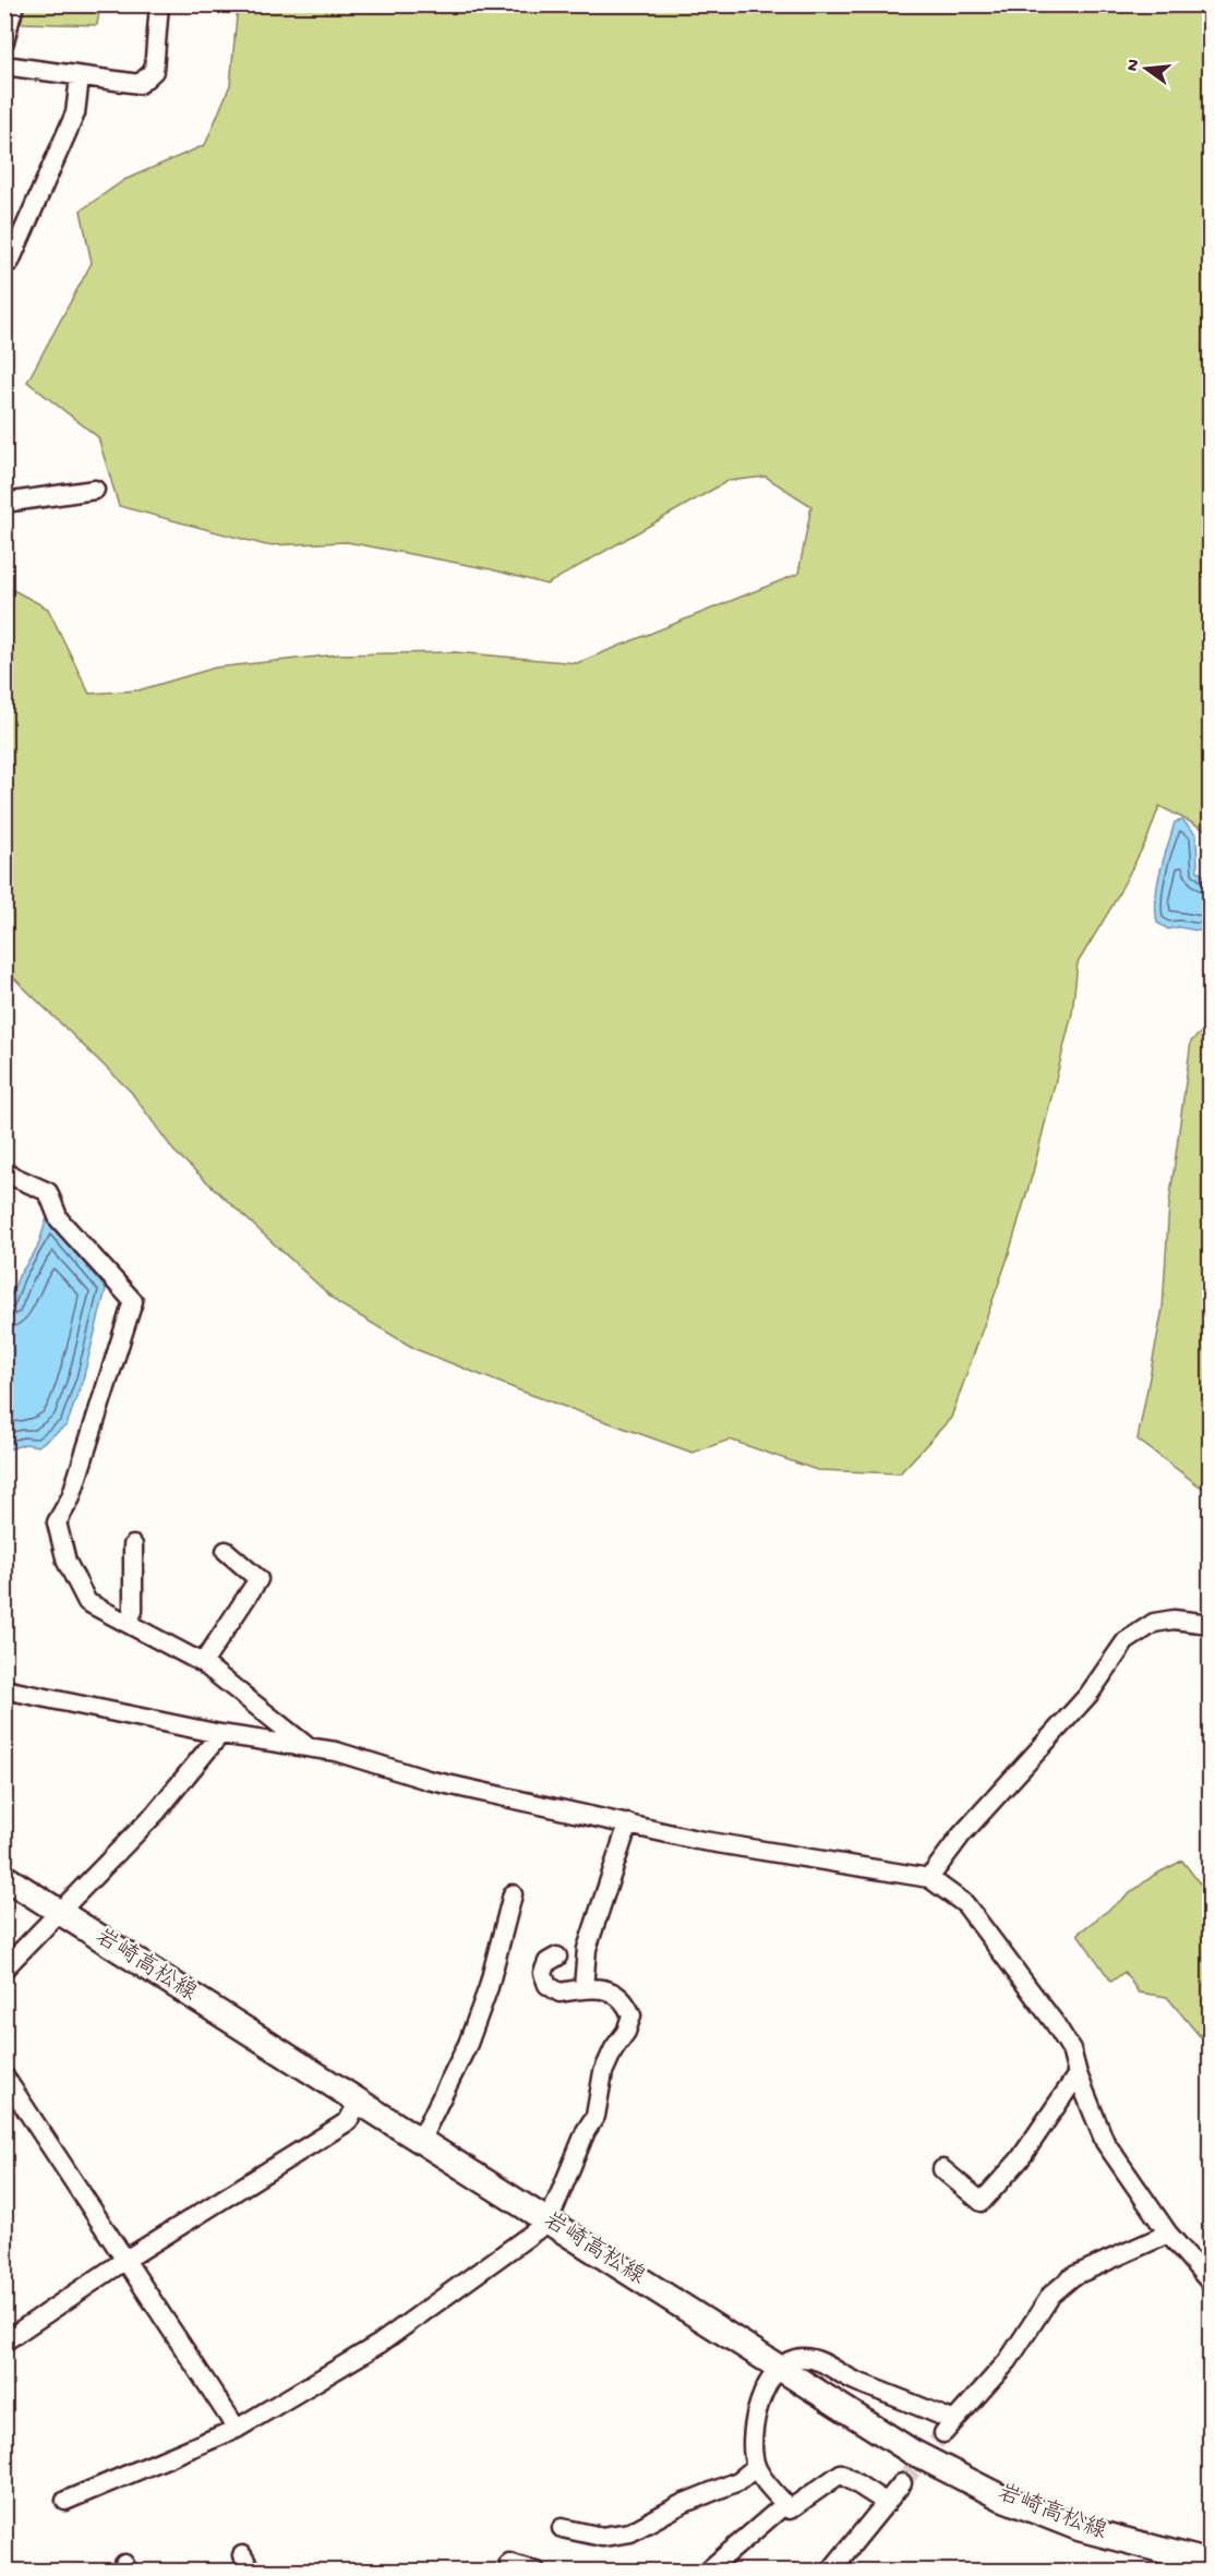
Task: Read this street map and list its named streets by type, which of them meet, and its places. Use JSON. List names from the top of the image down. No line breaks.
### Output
{"streets":{"main road":["岩崎高松線"]},"north":"left"}
